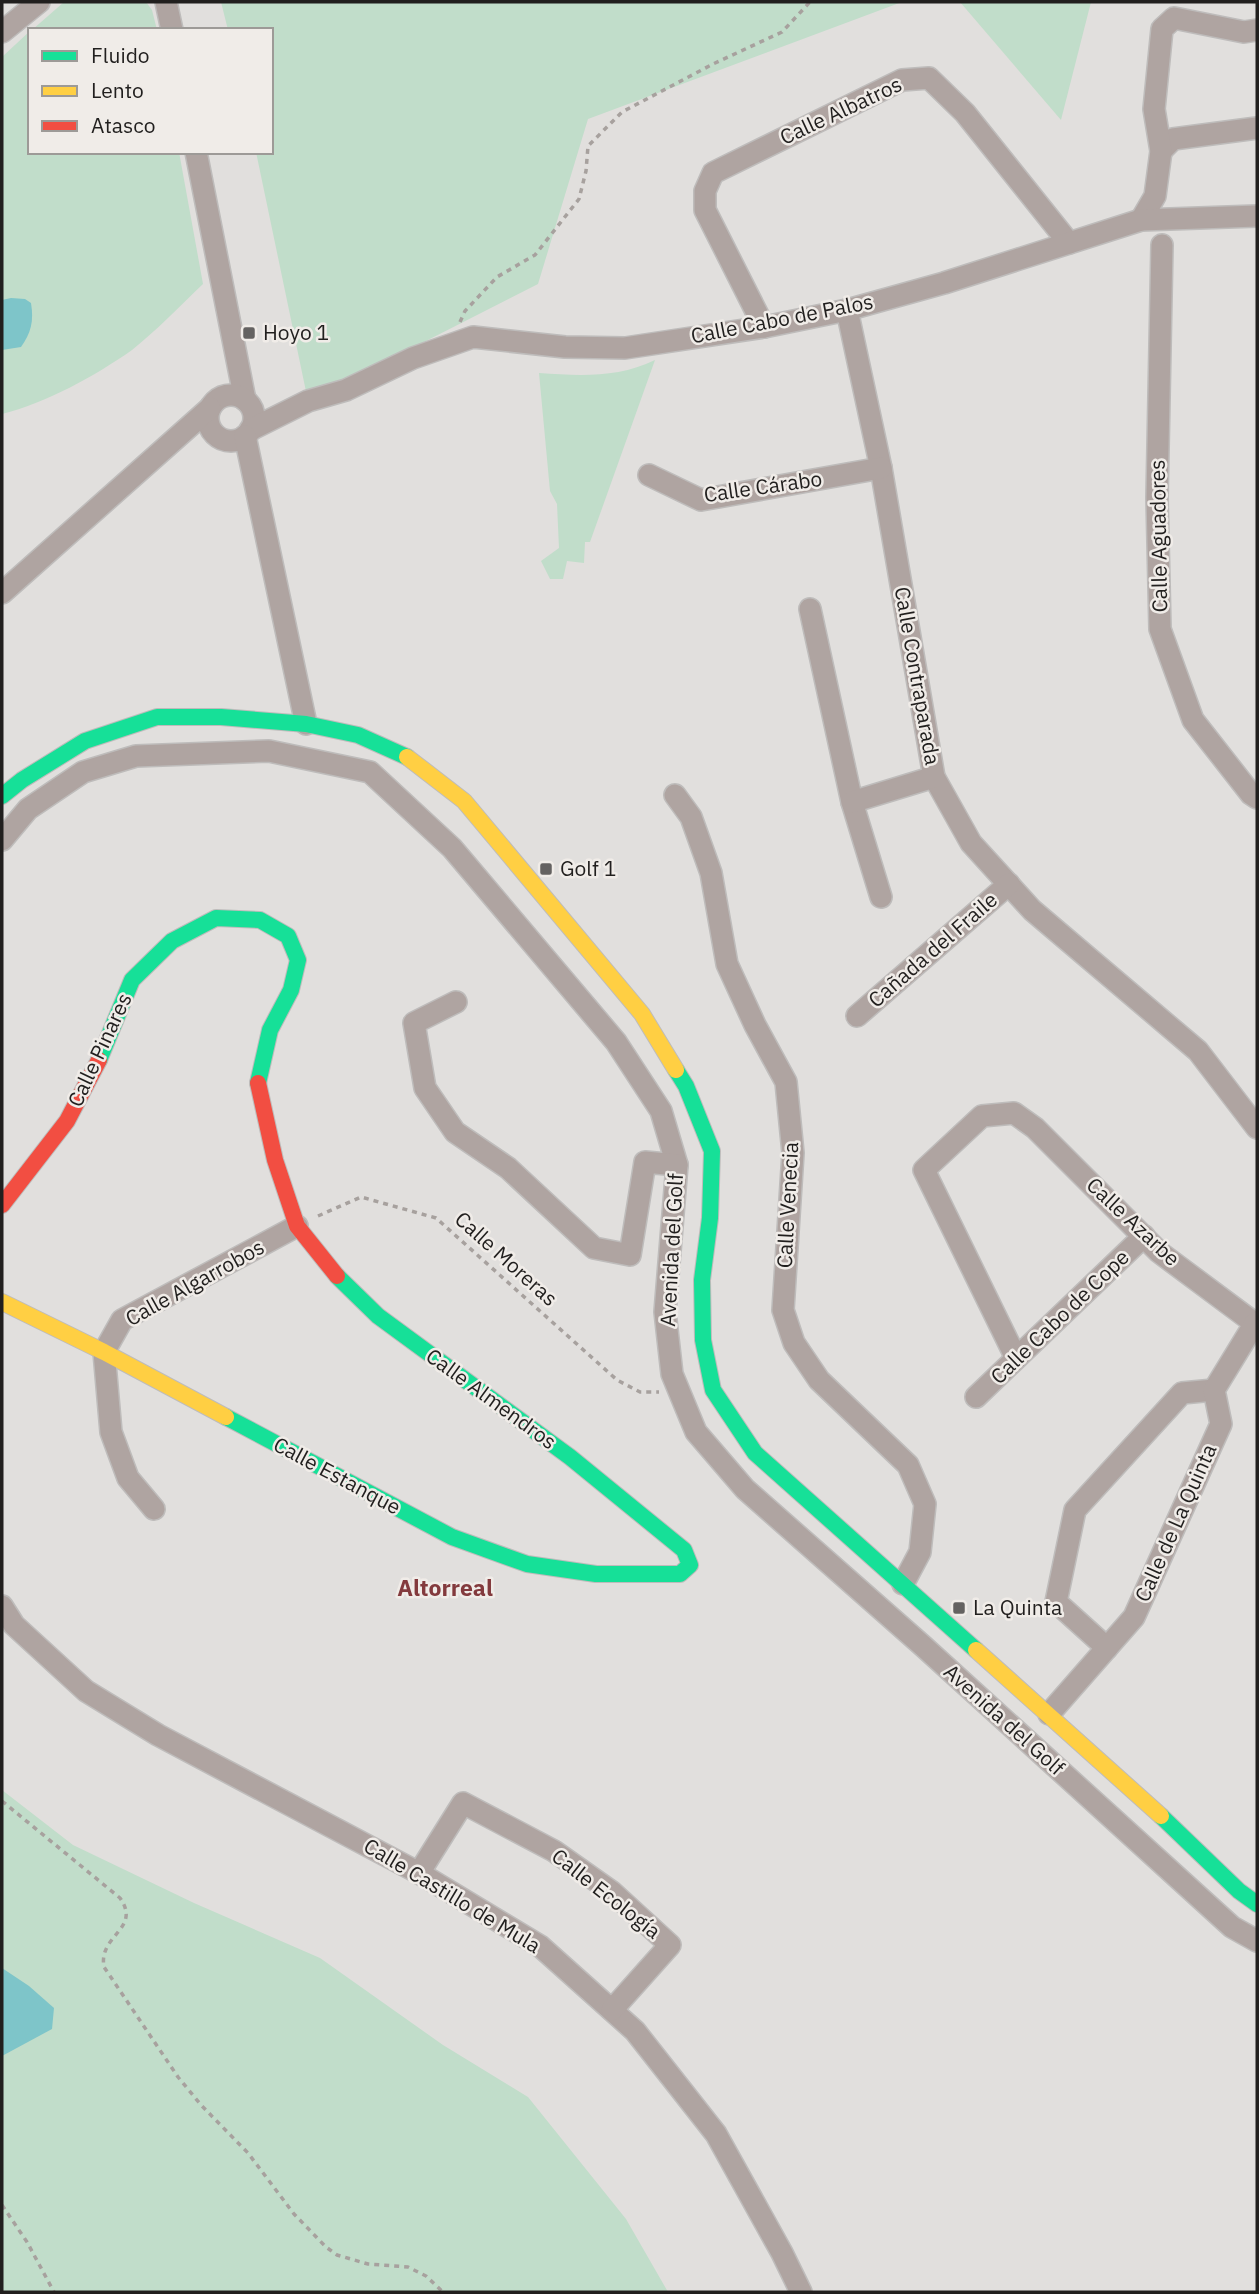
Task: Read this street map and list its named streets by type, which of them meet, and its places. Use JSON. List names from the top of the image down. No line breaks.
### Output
{"streets":{"street":["Calle Albatros","Calle Cabo de Palos","Calle Cárabo","Calle Aguadores","Calle Contraparada","Cañada del Fraile","Calle Pinares","Calle Venecia","Calle Azarbe","Avenida del Golf","Calle Algarrobos","Calle Cabo de Cope","Calle Almendros","Calle Estanque","Calle de La Quinta","Calle Ecología","Calle Castillo de Mula"],"path":["Calle Moreras"]},"crossings":[["Calle Albatros","Calle Cabo de Palos"],["Calle Cabo de Palos","Calle Contraparada"],["Calle Cárabo","Calle Contraparada"],["Calle Contraparada","Cañada del Fraile"],["Calle Pinares","Calle Moreras"],["Calle Pinares","Calle Algarrobos"],["Calle Pinares","Calle Almendros"],["Calle Venecia","Avenida del Golf"],["Calle Azarbe","Calle Cabo de Cope"],["Avenida del Golf","Calle Moreras"],["Avenida del Golf","Calle de La Quinta"],["Calle Moreras","Calle Algarrobos"],["Calle Moreras","Calle Almendros"],["Calle Algarrobos","Calle Almendros"],["Calle Algarrobos","Calle Estanque"],["Calle Almendros","Calle Estanque"],["Calle Ecología","Calle Castillo de Mula"]],"districts":["Altorreal"],"places":{"transit":["Hoyo 1","Golf 1","La Quinta"]},"legend":["Fluido","Lento","Atasco"]}
